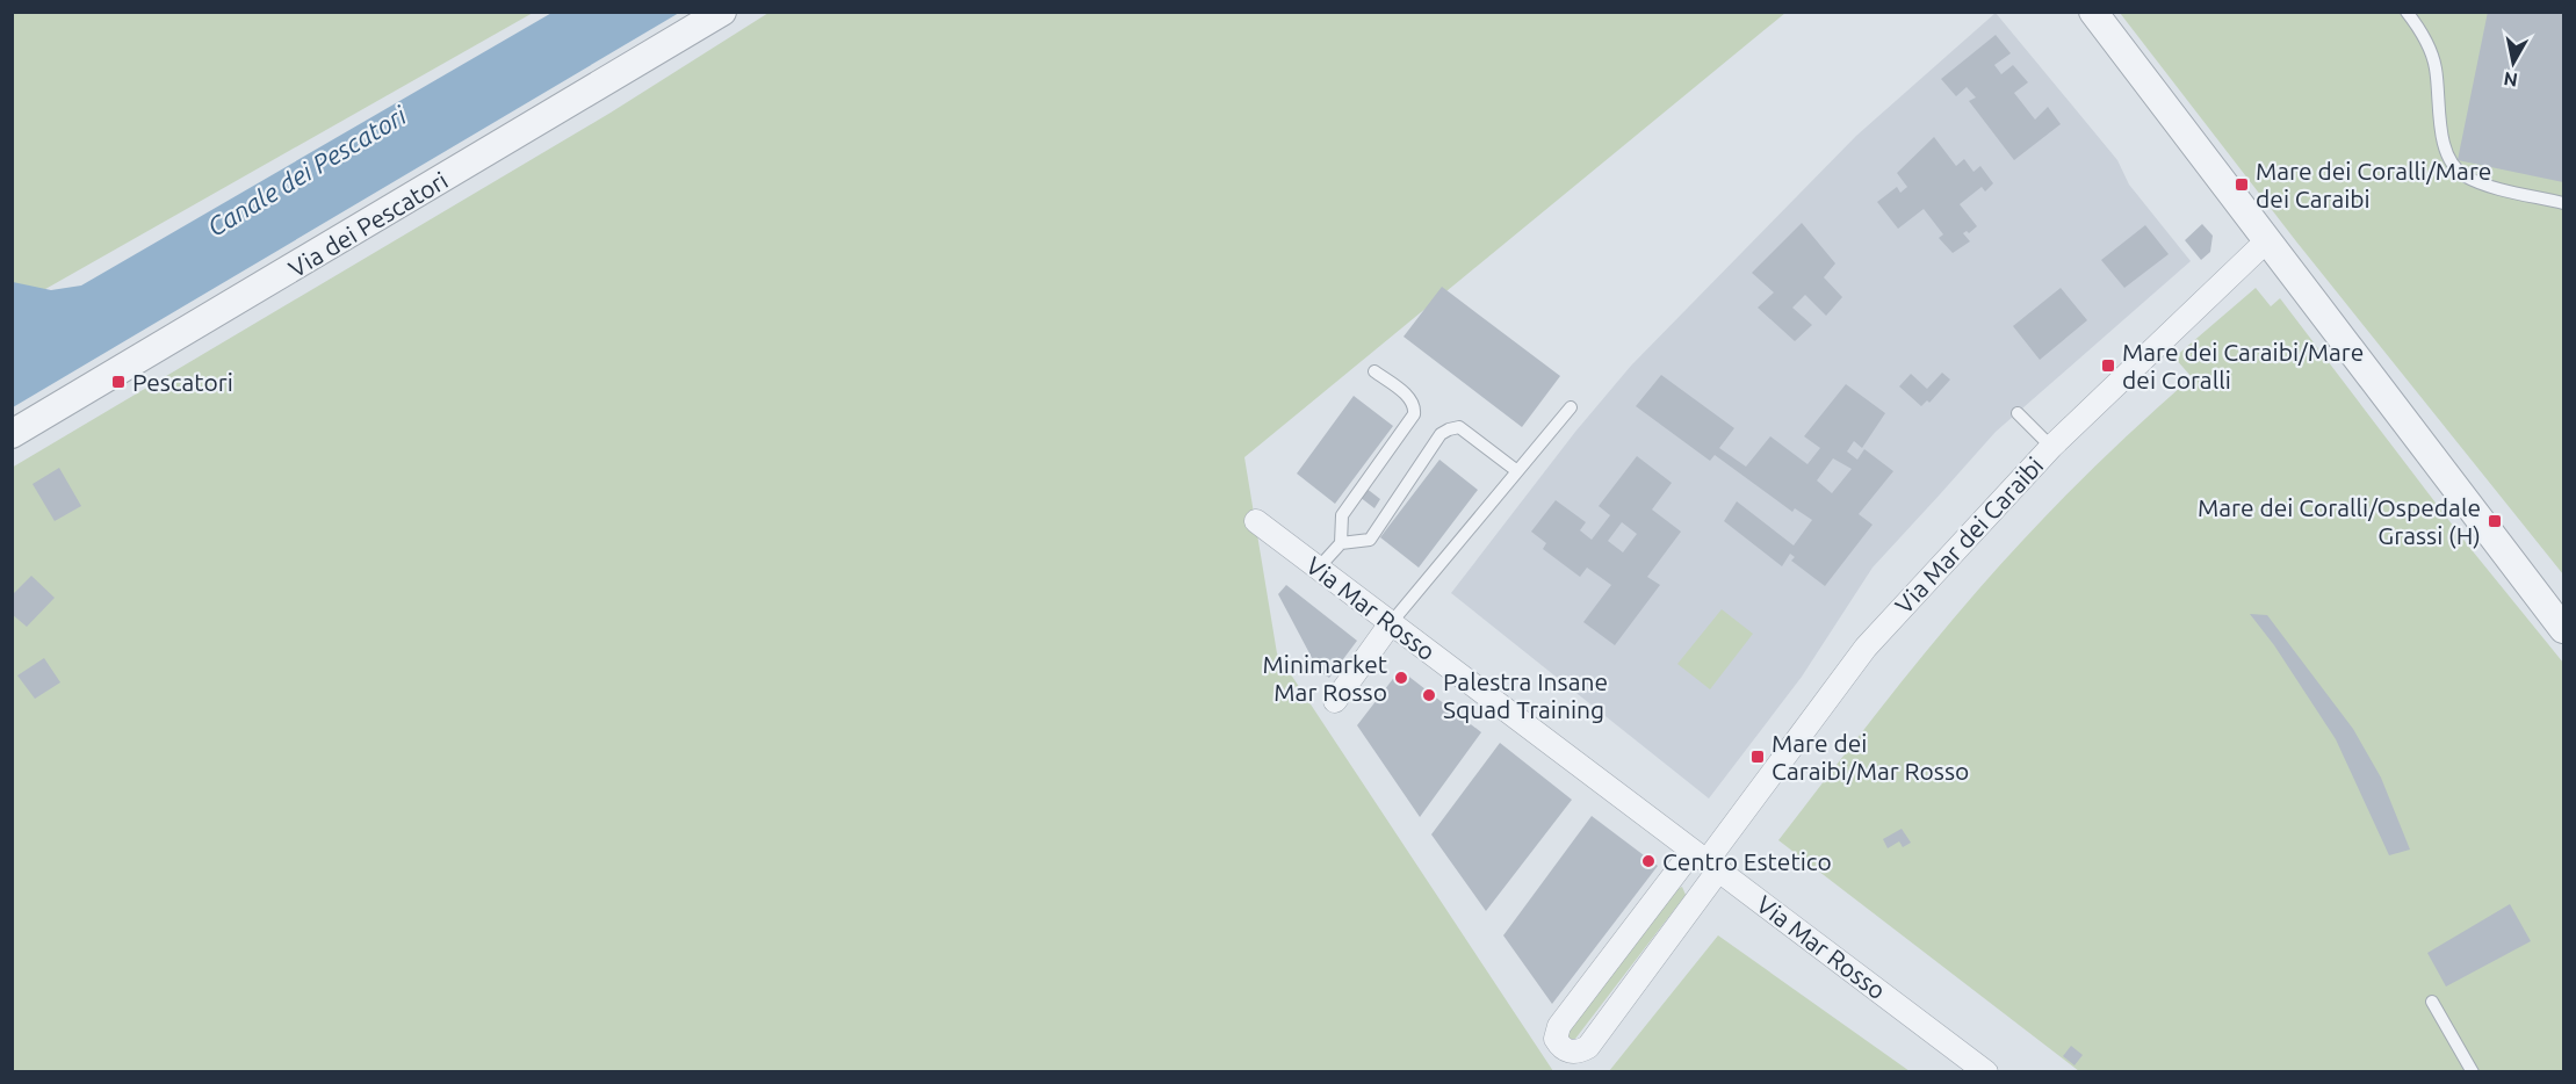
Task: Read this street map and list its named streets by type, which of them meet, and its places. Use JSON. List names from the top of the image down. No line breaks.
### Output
{"streets":{"street":["Via dei Pescatori","Via Mar dei Caraibi","Via Mar Rosso"]},"crossings":[["Via Mar dei Caraibi","Via Mar Rosso"]],"water":["Canale dei Pescatori"],"places":{"transit":["Mare dei Coralli/Mare dei Caraibi","Mare dei Caraibi/Mare dei Coralli","Pescatori","Mare dei Coralli/Ospedale Grassi (H)","Mare dei Caraibi/Mar Rosso"],"other":["Minimarket Mar Rosso","Palestra Insane Squad Training","Centro Estetico"]},"north":"bottom"}
